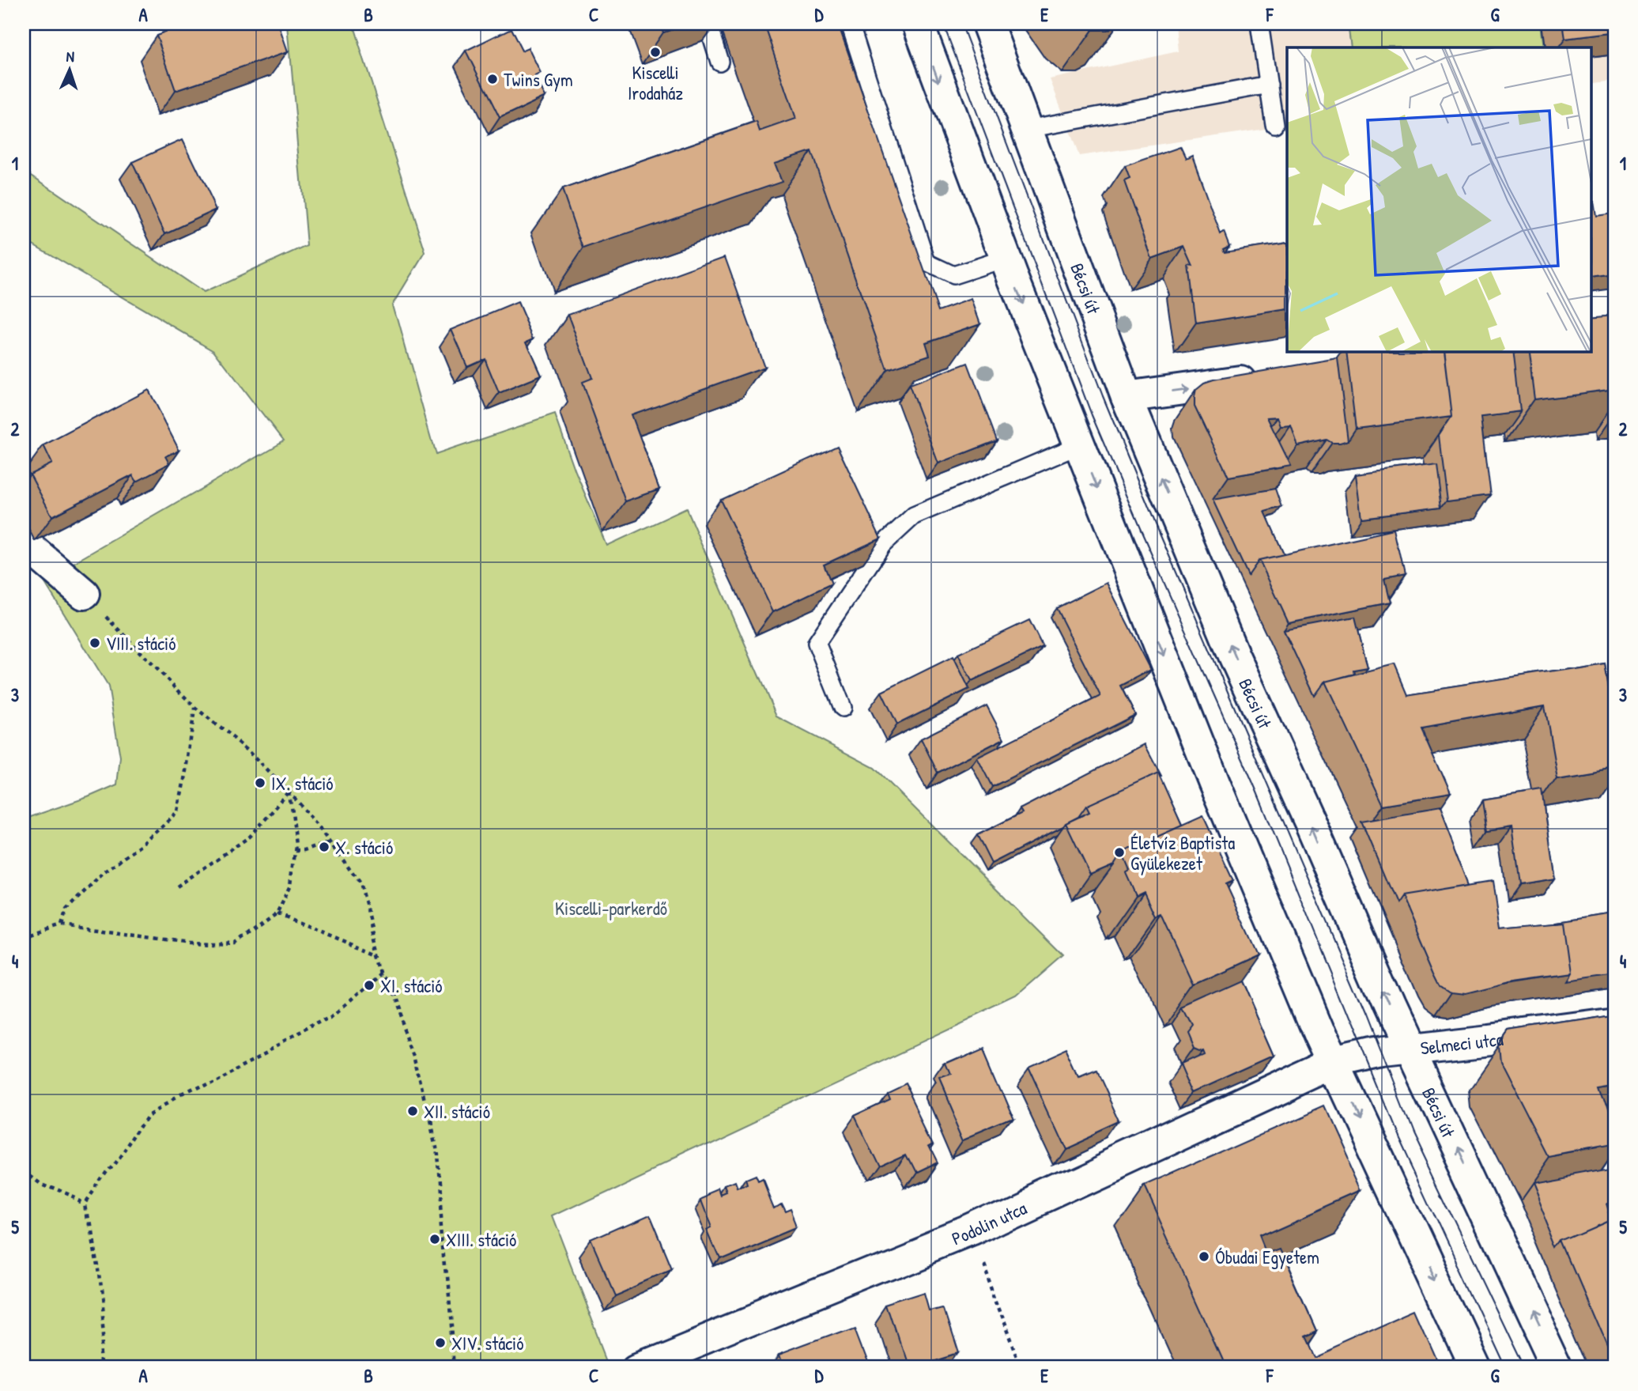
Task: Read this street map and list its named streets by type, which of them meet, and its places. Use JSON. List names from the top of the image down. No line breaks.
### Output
{"streets":{"main road":["Bécsi út","Selmeci utca","Podolin utca"]},"crossings":[["Bécsi út","Selmeci utca"],["Selmeci utca","Podolin utca"]],"parks":["Kiscelli-parkerdő"],"places":["Kiscelli Irodaház","Twins Gym","VIII. stáció","IX. stáció","X. stáció","Életvíz Baptista Gyülekezet","XI. stáció","XII. stáció","XIII. stáció","Óbudai Egyetem","XIV. stáció"],"north":"top","grid":{"columns":["A","B","C","D","E","F","G"],"rows":["1","2","3","4","5"]}}
